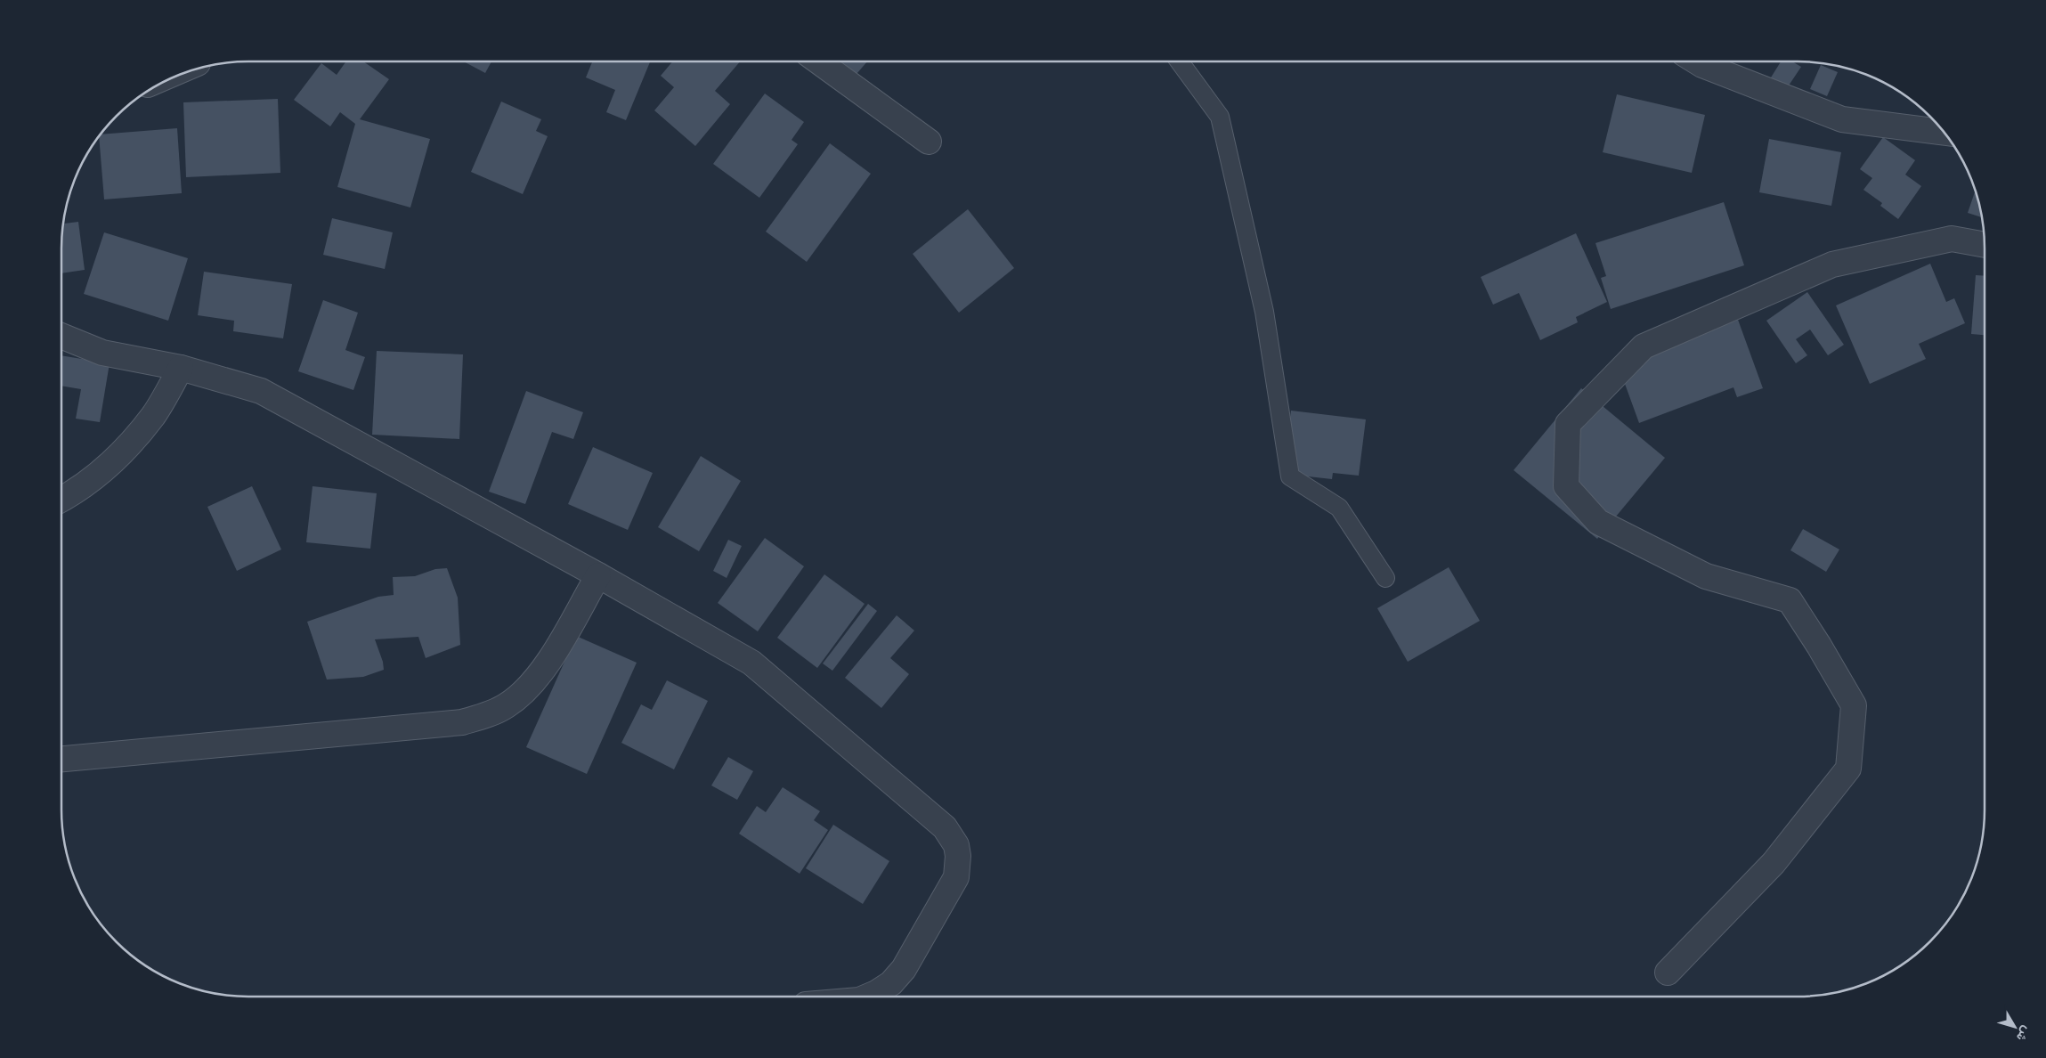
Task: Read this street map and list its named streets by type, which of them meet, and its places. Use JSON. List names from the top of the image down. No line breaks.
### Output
{"north":"bottom right"}
